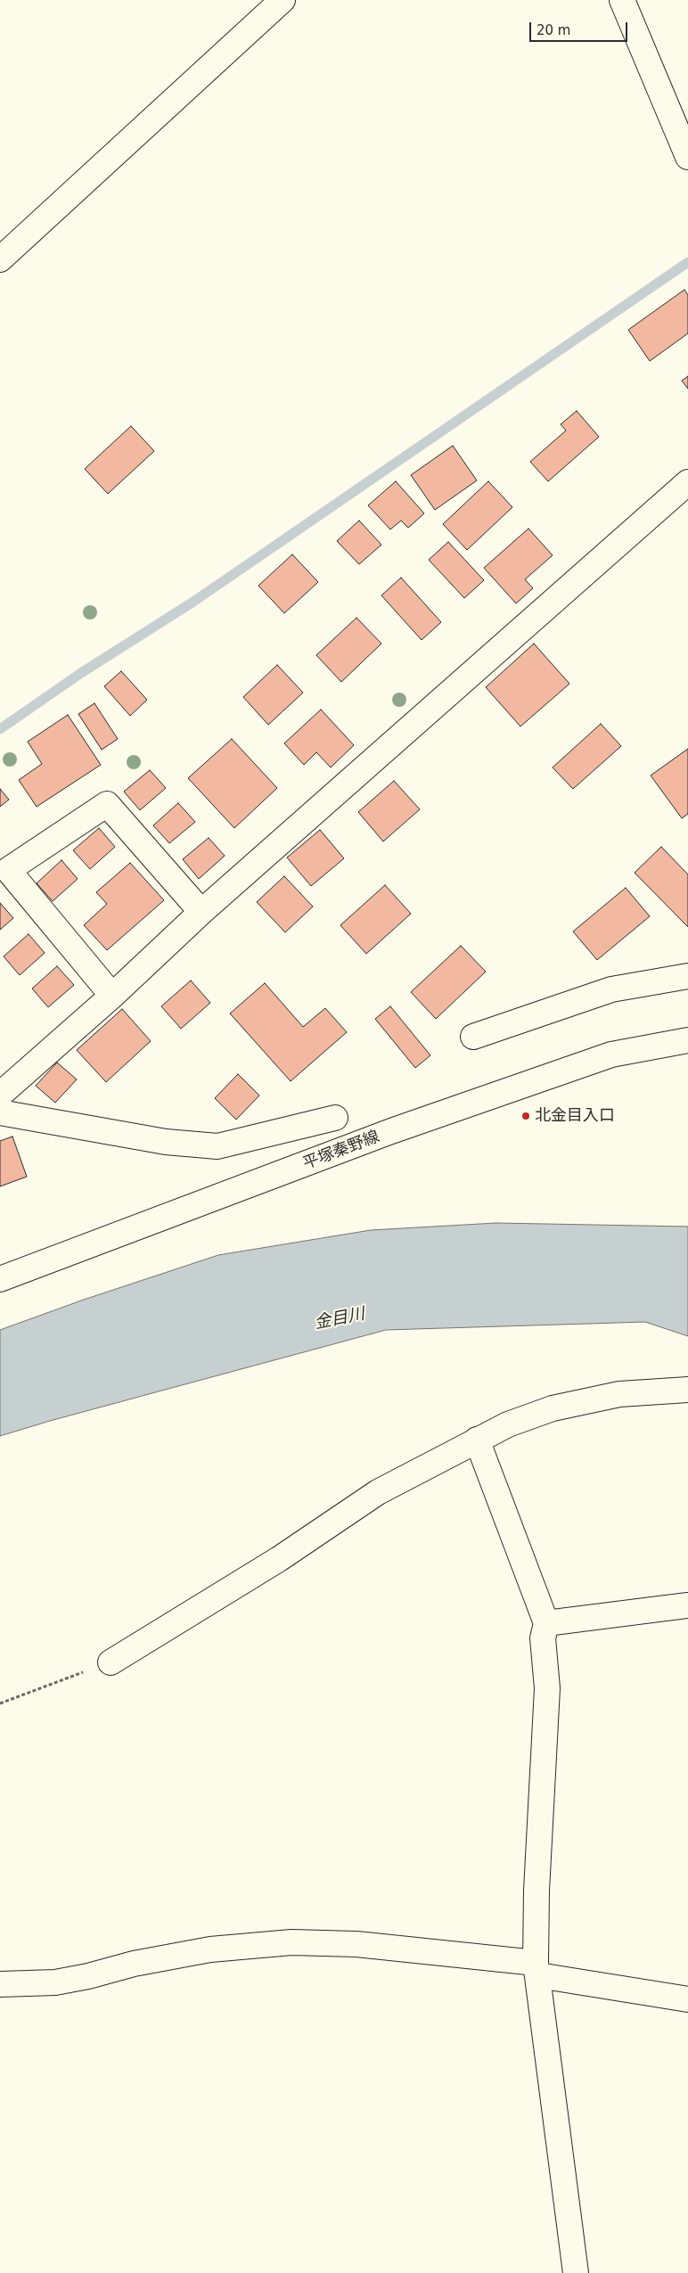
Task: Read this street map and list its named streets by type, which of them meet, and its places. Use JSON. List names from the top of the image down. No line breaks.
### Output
{"streets":{"street":["平塚秦野線"]},"water":["金目川"],"places":["北金目入口"],"scale_bar":"20 m"}
